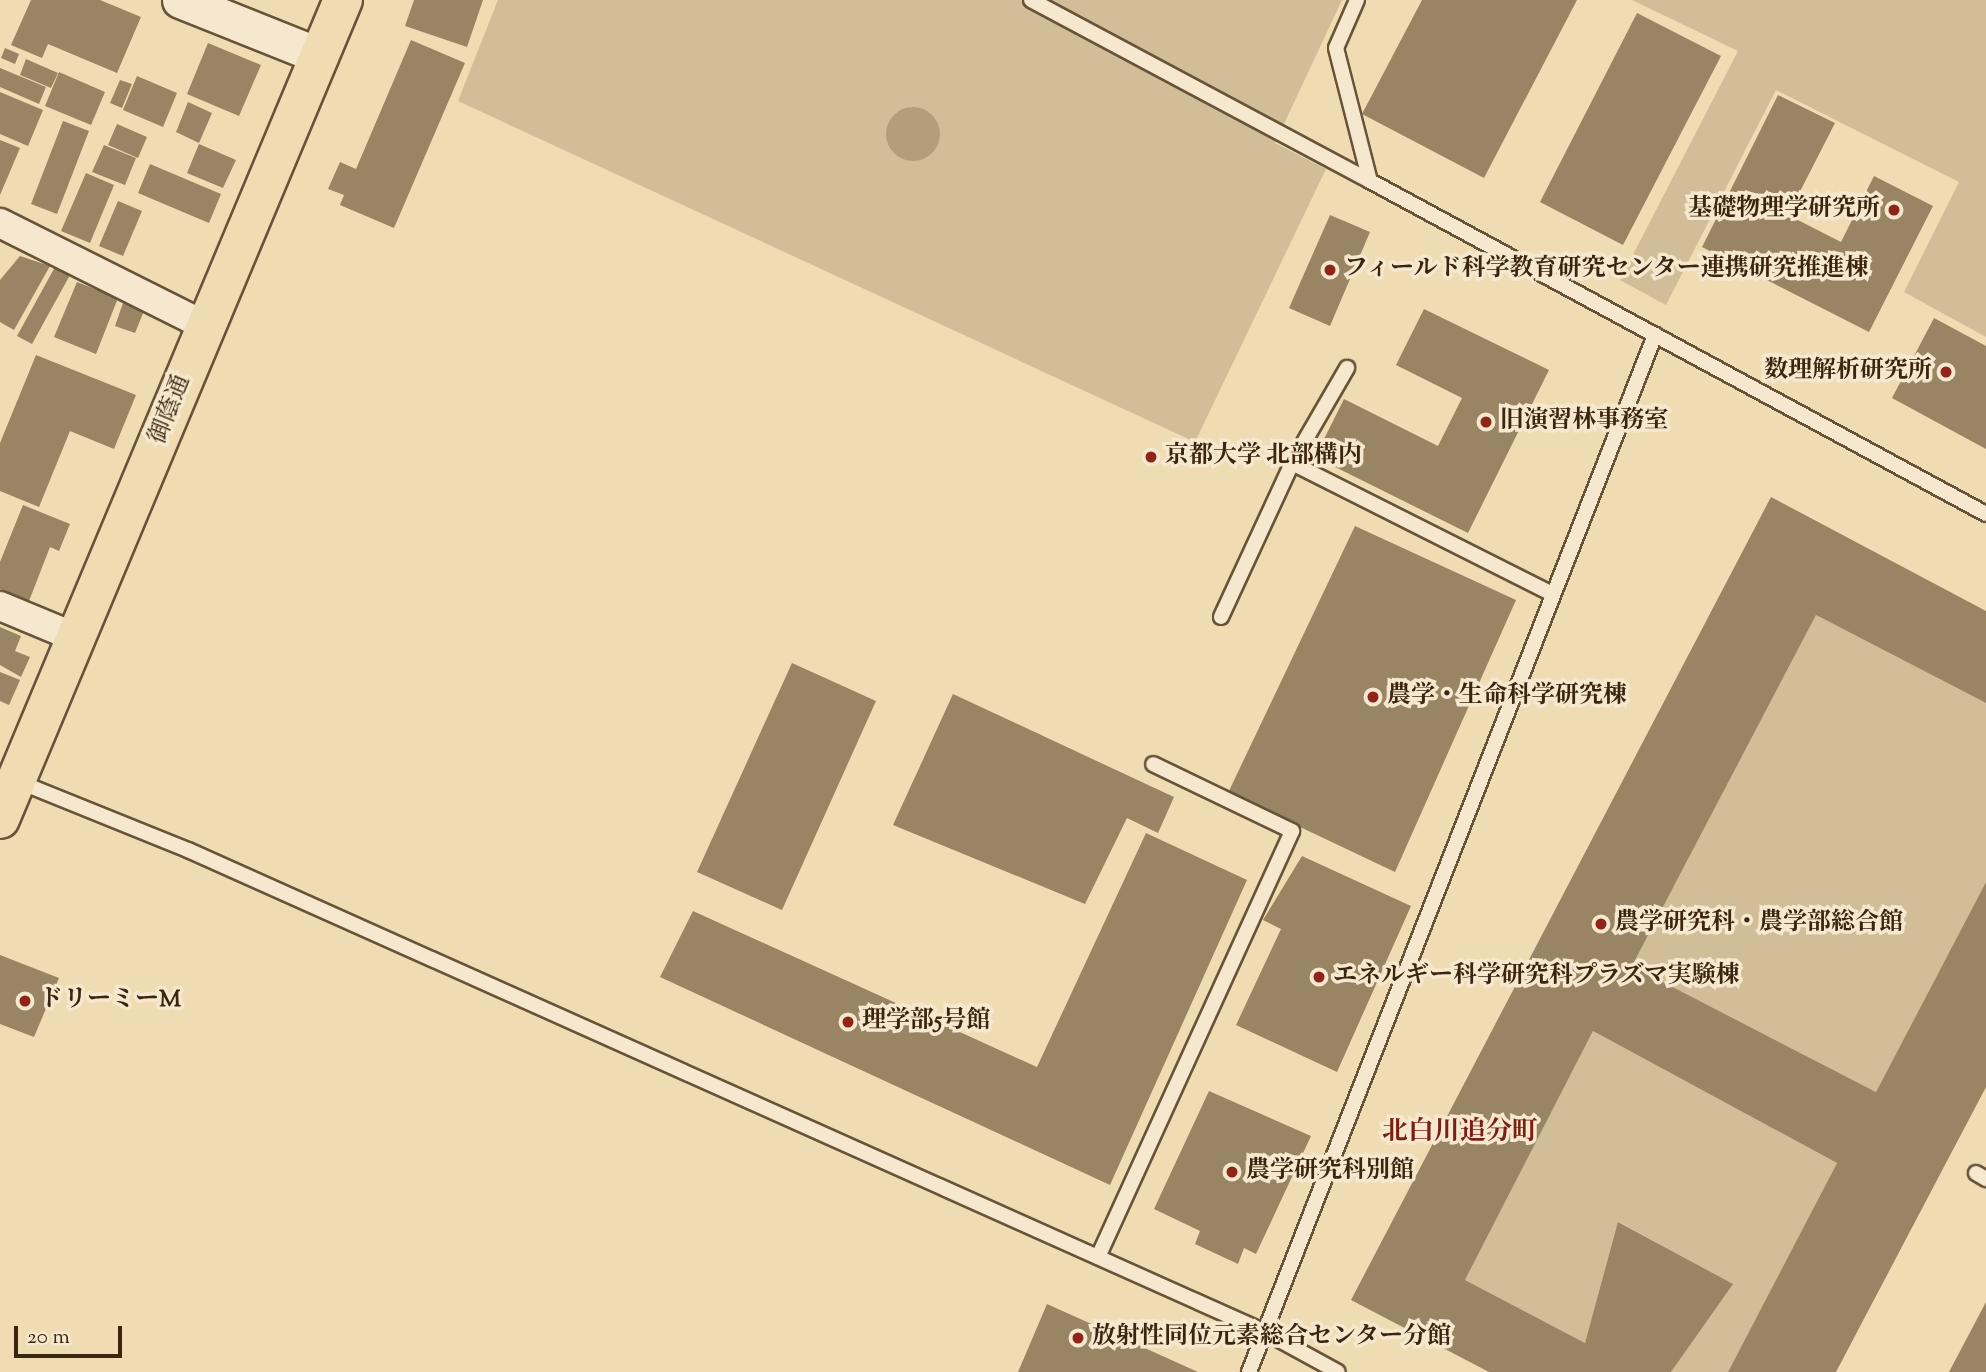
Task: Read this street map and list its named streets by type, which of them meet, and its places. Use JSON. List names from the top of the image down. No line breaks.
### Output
{"streets":{"main road":["御蔭通"]},"districts":["北白川追分町"],"places":["基礎物理学研究所","フィールド科学教育研究センター連携研究推進棟","数理解析研究所","旧演習林事務室","京都大学 北部構内","農学・生命科学研究棟","農学研究科・農学部総合館","エネルギー科学研究科プラズマ実験棟","ドリーミーM","理学部5号館","農学研究科別館","放射性同位元素総合センター分館"],"scale_bar":"20 m"}
